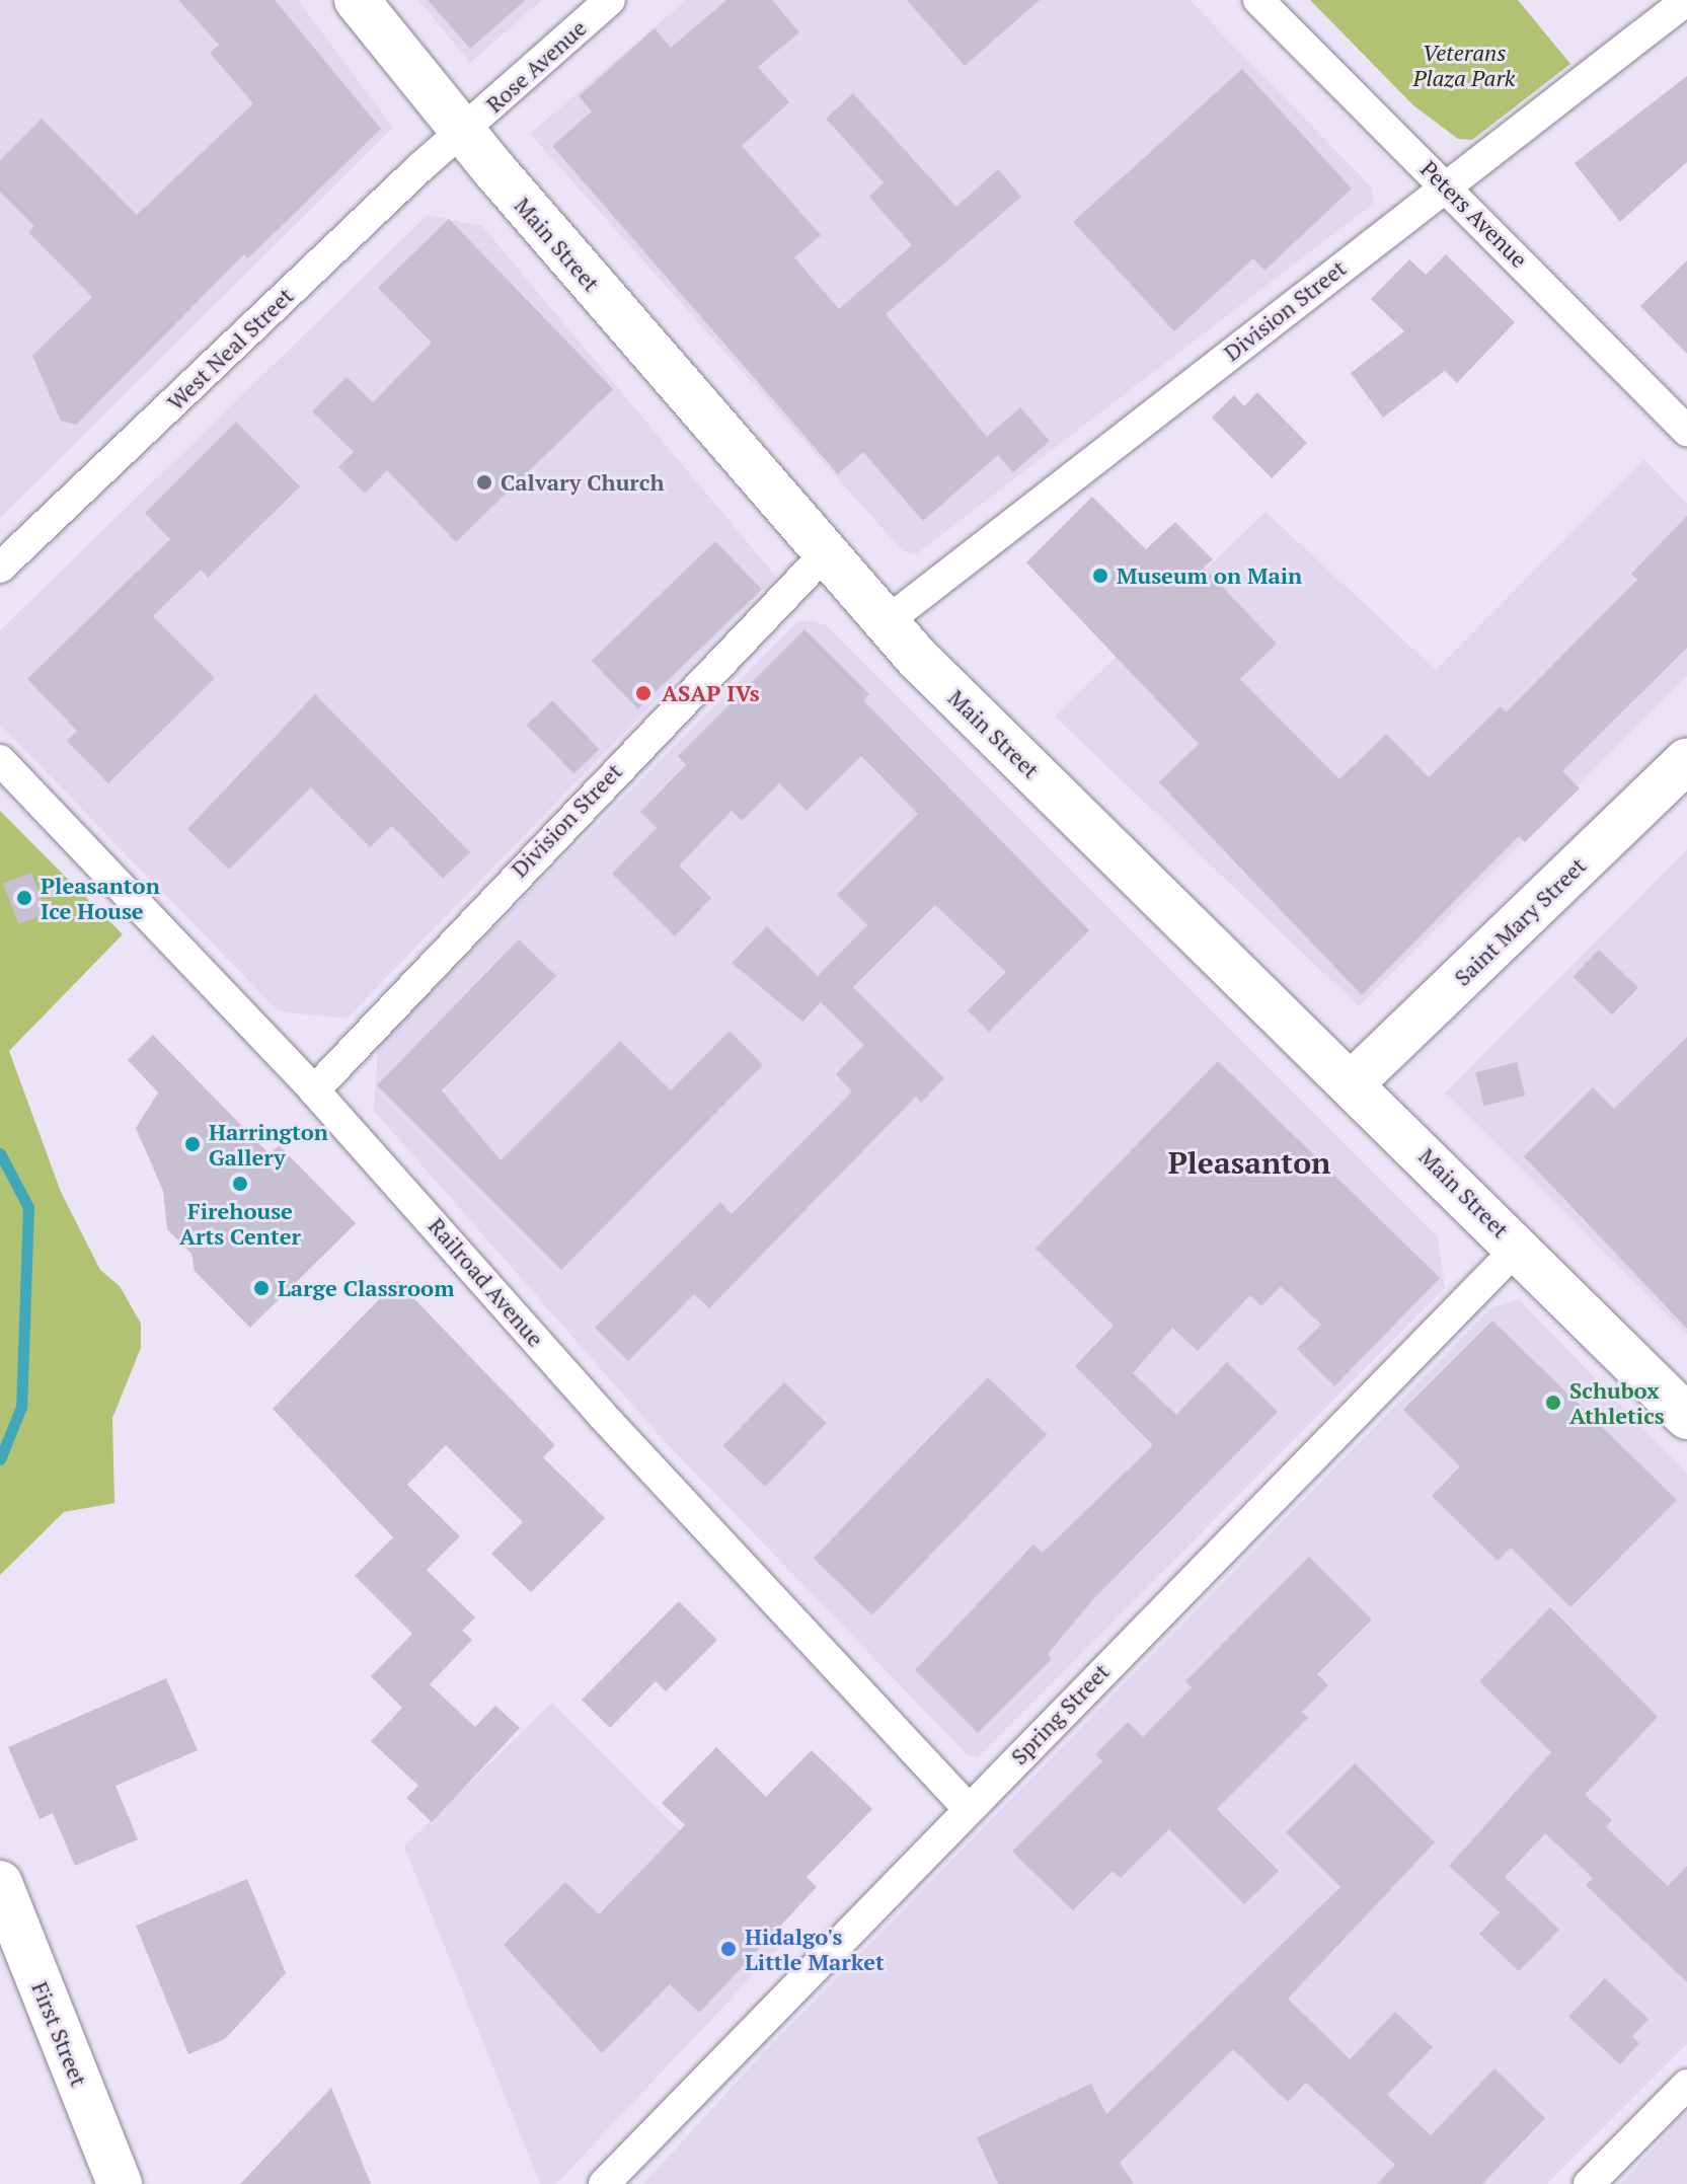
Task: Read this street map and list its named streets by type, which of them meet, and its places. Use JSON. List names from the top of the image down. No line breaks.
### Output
{"streets":{"street":["Rose Avenue","Peters Avenue","Main Street","Division Street","West Neal Street","Saint Mary Street","Railroad Avenue","Spring Street","First Street"]},"crossings":[["Rose Avenue","Main Street"],["Rose Avenue","West Neal Street"],["Peters Avenue","Division Street"],["Main Street","Division Street"],["Main Street","West Neal Street"],["Main Street","Saint Mary Street"],["Main Street","Spring Street"],["Division Street","Railroad Avenue"],["Railroad Avenue","Spring Street"]],"districts":["Pleasanton"],"parks":["Veterans Plaza Park"],"places":["Calvary Church","Museum on Main","ASAP IVs","Pleasanton Ice House","Harrington Gallery","Firehouse Arts Center","Large Classroom","Schubox Athletics","Hidalgo's Little Market"]}
